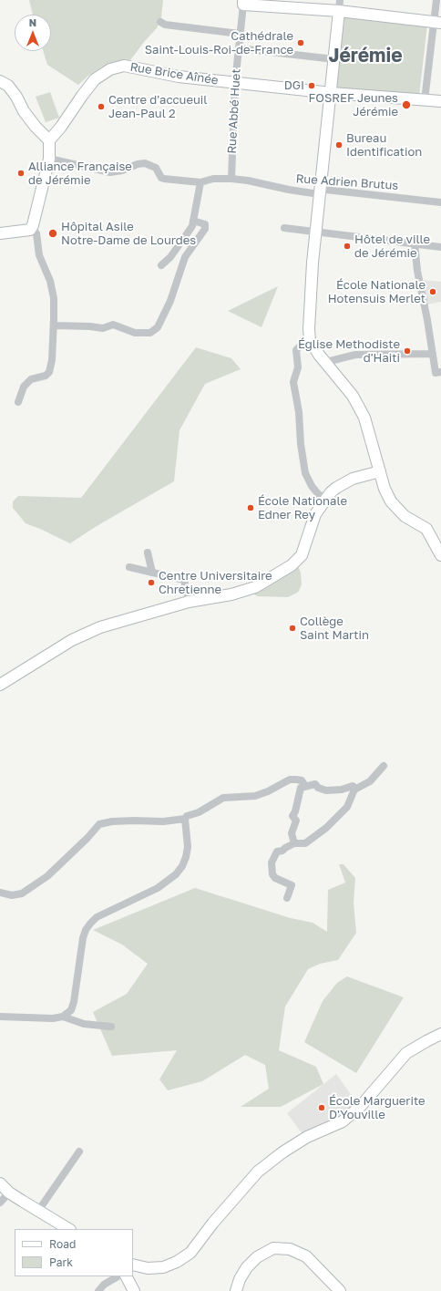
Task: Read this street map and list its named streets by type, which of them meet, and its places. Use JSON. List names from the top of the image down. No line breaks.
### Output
{"streets":{"street":["Rue Brice Aînée","Rue Abbé Huet","Rue Adrien Brutus"]},"crossings":[["Rue Brice Aînée","Rue Abbé Huet"],["Rue Abbé Huet","Rue Adrien Brutus"]],"districts":["Jérémie"],"places":["Cathédrale Saint-Louis-Roi-de-France","DGI","FOSREF Jeunes Jérémie","Centre d'accueuil Jean-Paul 2","Bureau Identification","Alliance Française de Jérémie","Hôpital Asile Notre-Dame de Lourdes","Hôtel de ville de Jérémie","École Nationale Hotensuis Merlet","Église Methodiste d'Haiti","École Nationale Edner Rey","Centre Universitaire Chretienne","Collège Saint Martin","École Marguerite D'Youville"],"legend":["Road","Park"],"north":"top"}
